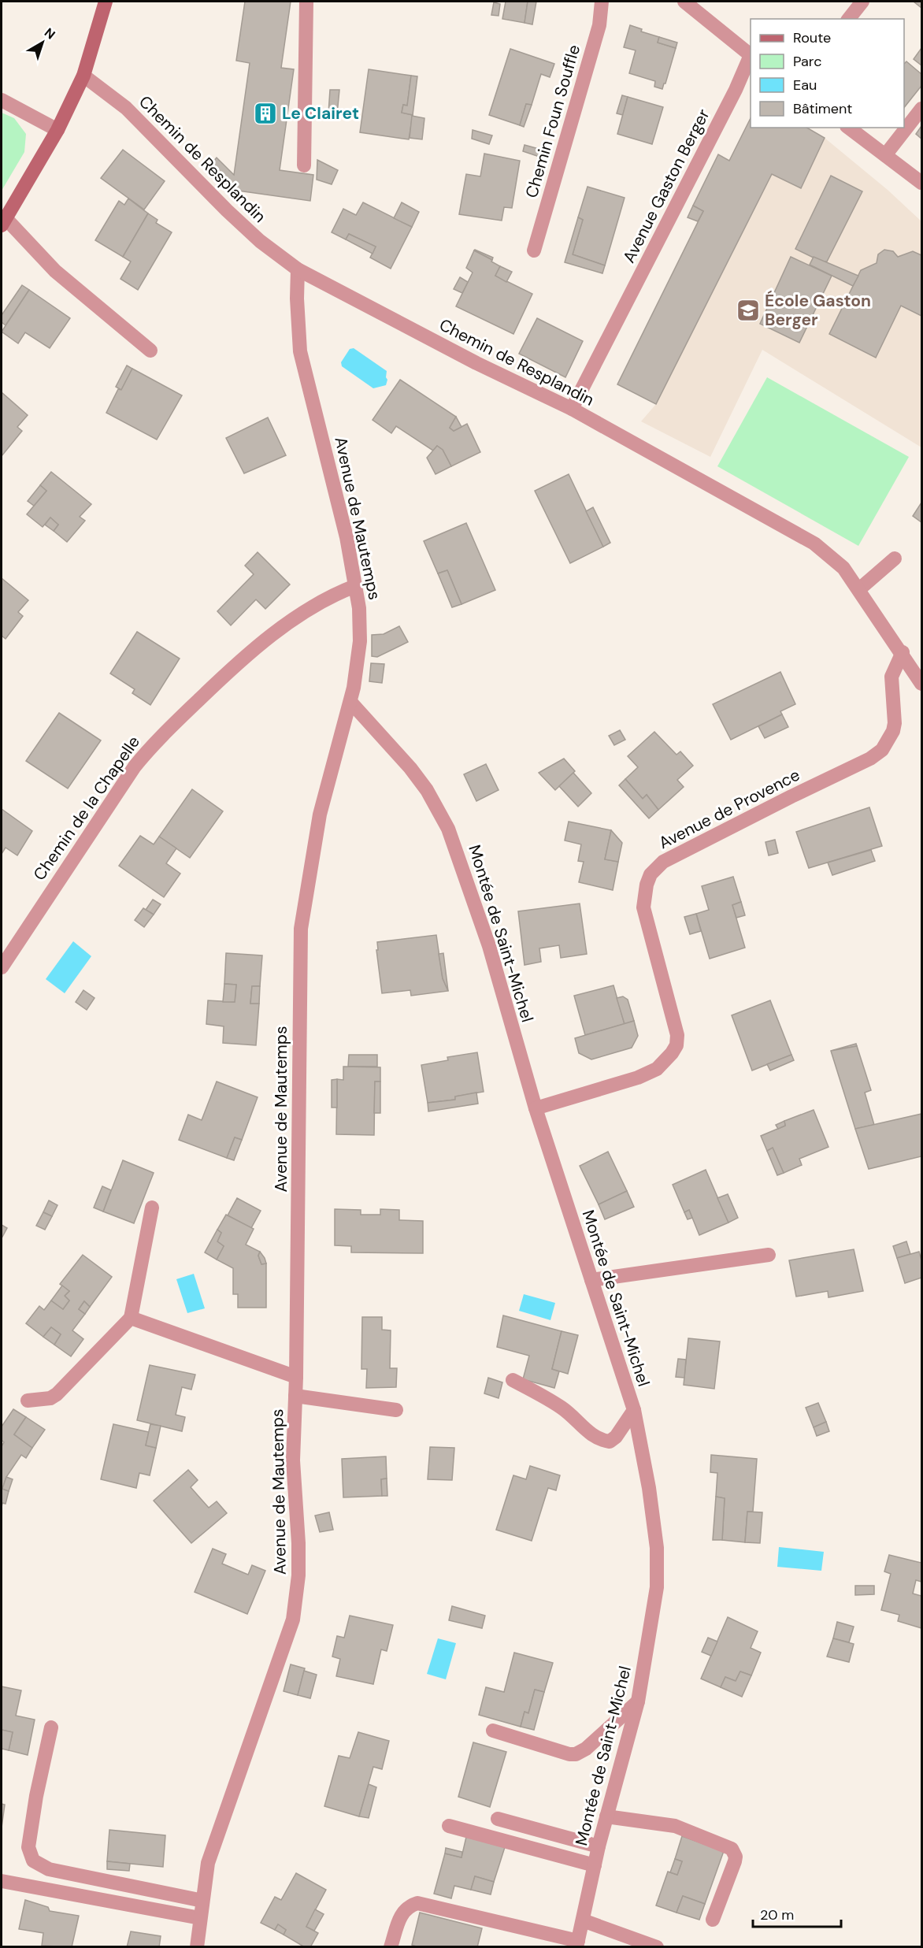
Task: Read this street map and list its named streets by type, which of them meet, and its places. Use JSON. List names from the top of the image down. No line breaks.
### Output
{"streets":{"street":["Chemin Foun Souffle","Chemin de Resplandin","Avenue Gaston Berger","Avenue de Mautemps","Chemin de la Chapelle","Avenue de Provence","Montée de Saint-Michel"]},"crossings":[["Chemin de Resplandin","Avenue Gaston Berger"],["Chemin de Resplandin","Avenue de Mautemps"],["Chemin de Resplandin","Avenue de Provence"],["Avenue de Mautemps","Chemin de la Chapelle"],["Avenue de Mautemps","Montée de Saint-Michel"],["Avenue de Provence","Montée de Saint-Michel"]],"places":{"building":["Le Clairet"],"school or university":["École Gaston Berger"]},"legend":["Route","Parc","Eau","Bâtiment"],"scale_bar":"20 m","north":"top right"}
